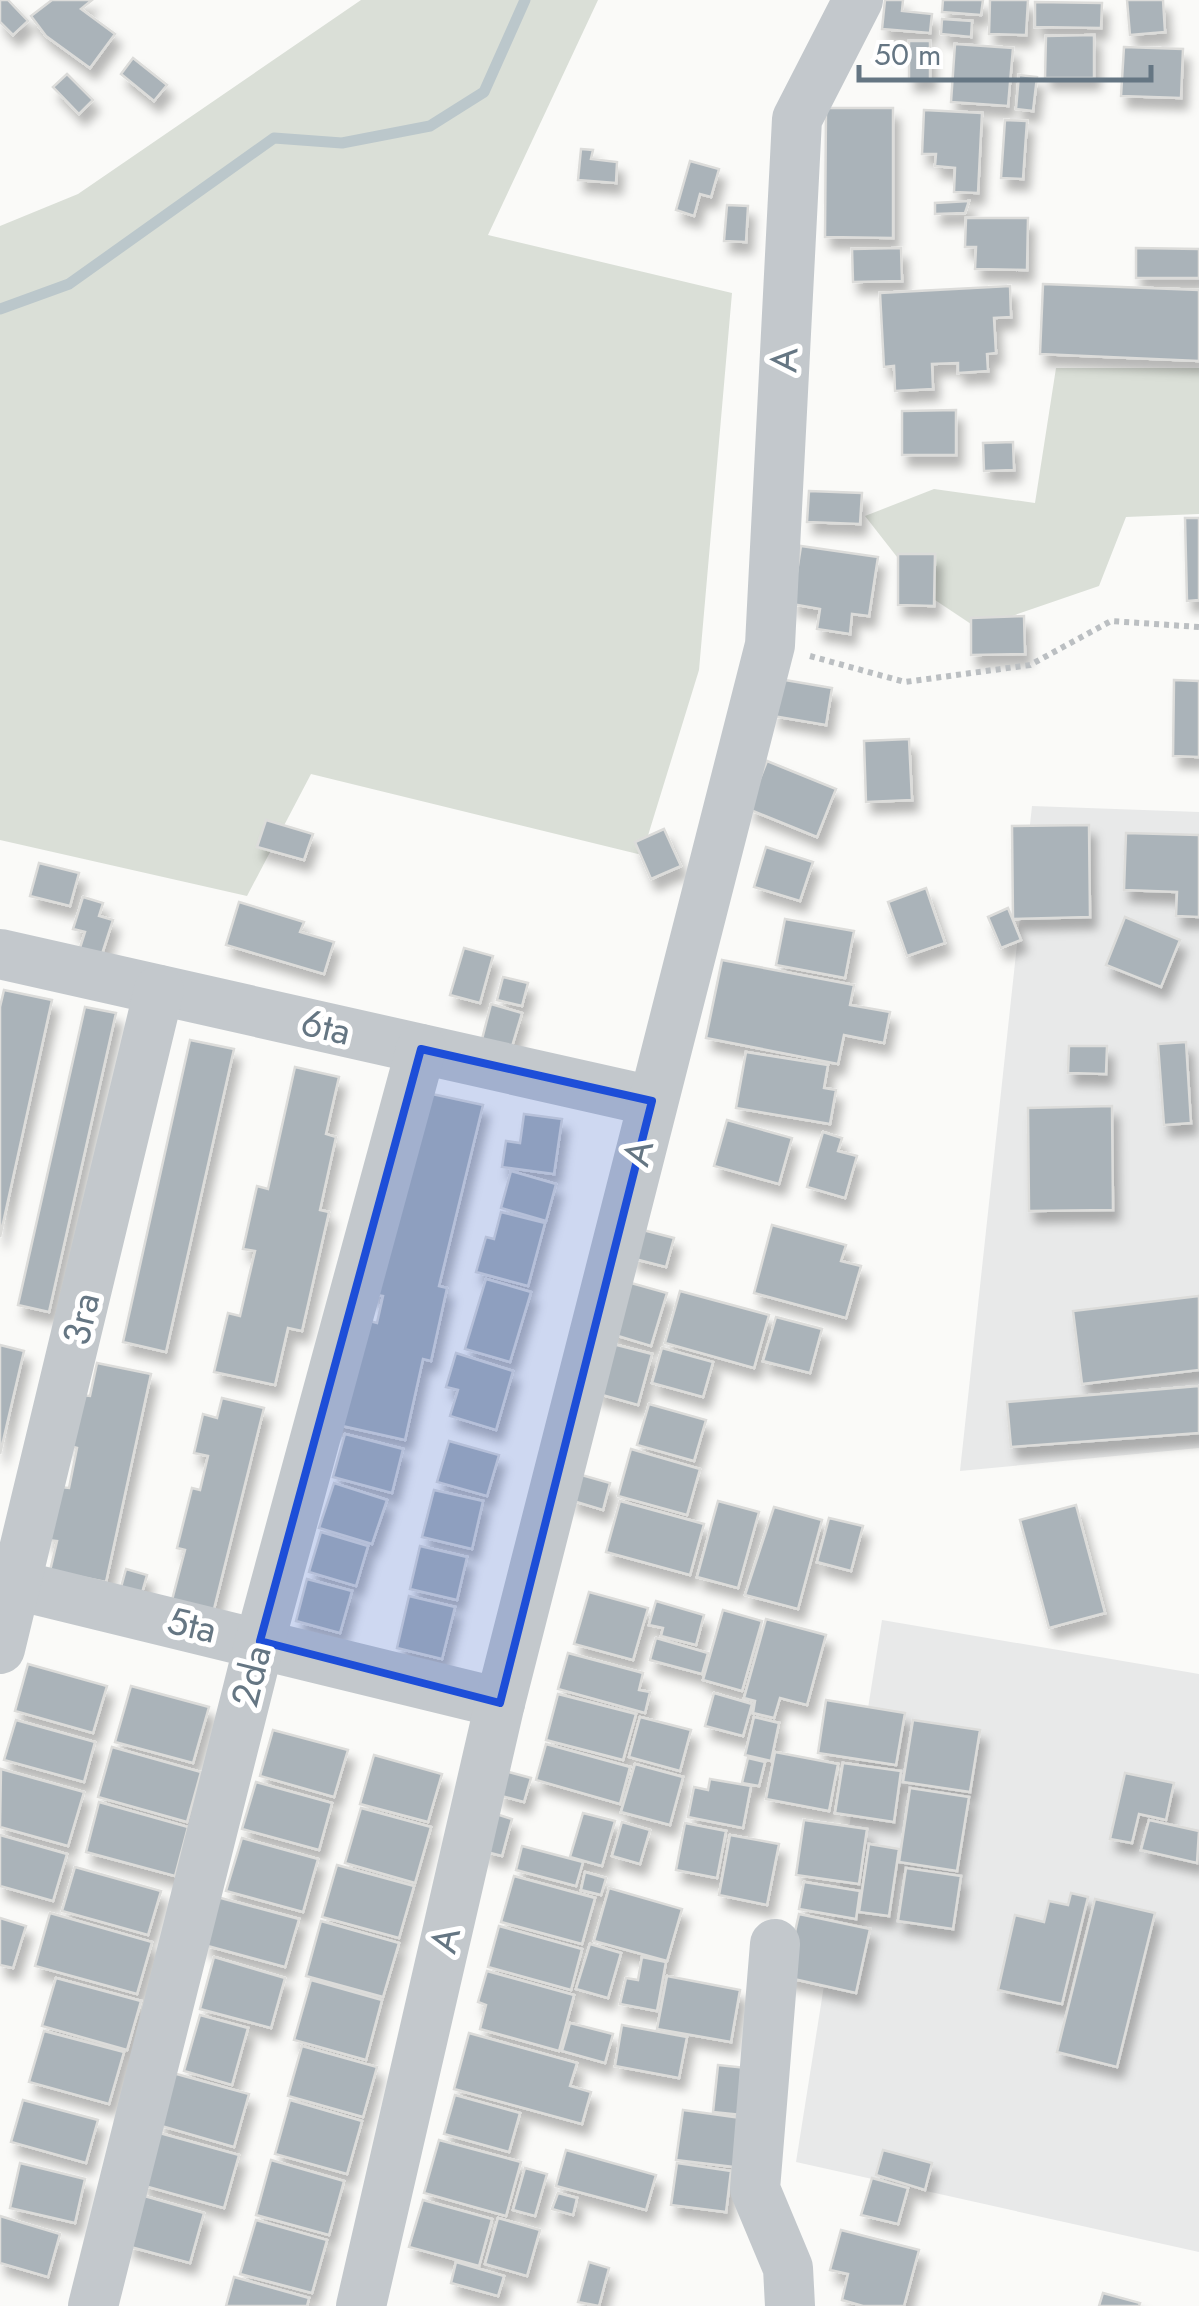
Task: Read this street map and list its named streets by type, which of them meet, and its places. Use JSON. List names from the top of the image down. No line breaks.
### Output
{"streets":{"street":["A","6ta","3ra","5ta","2da"]},"crossings":[["A","6ta"],["A","5ta"],["6ta","3ra"],["6ta","2da"],["3ra","5ta"],["5ta","2da"]],"scale_bar":"50 m"}
